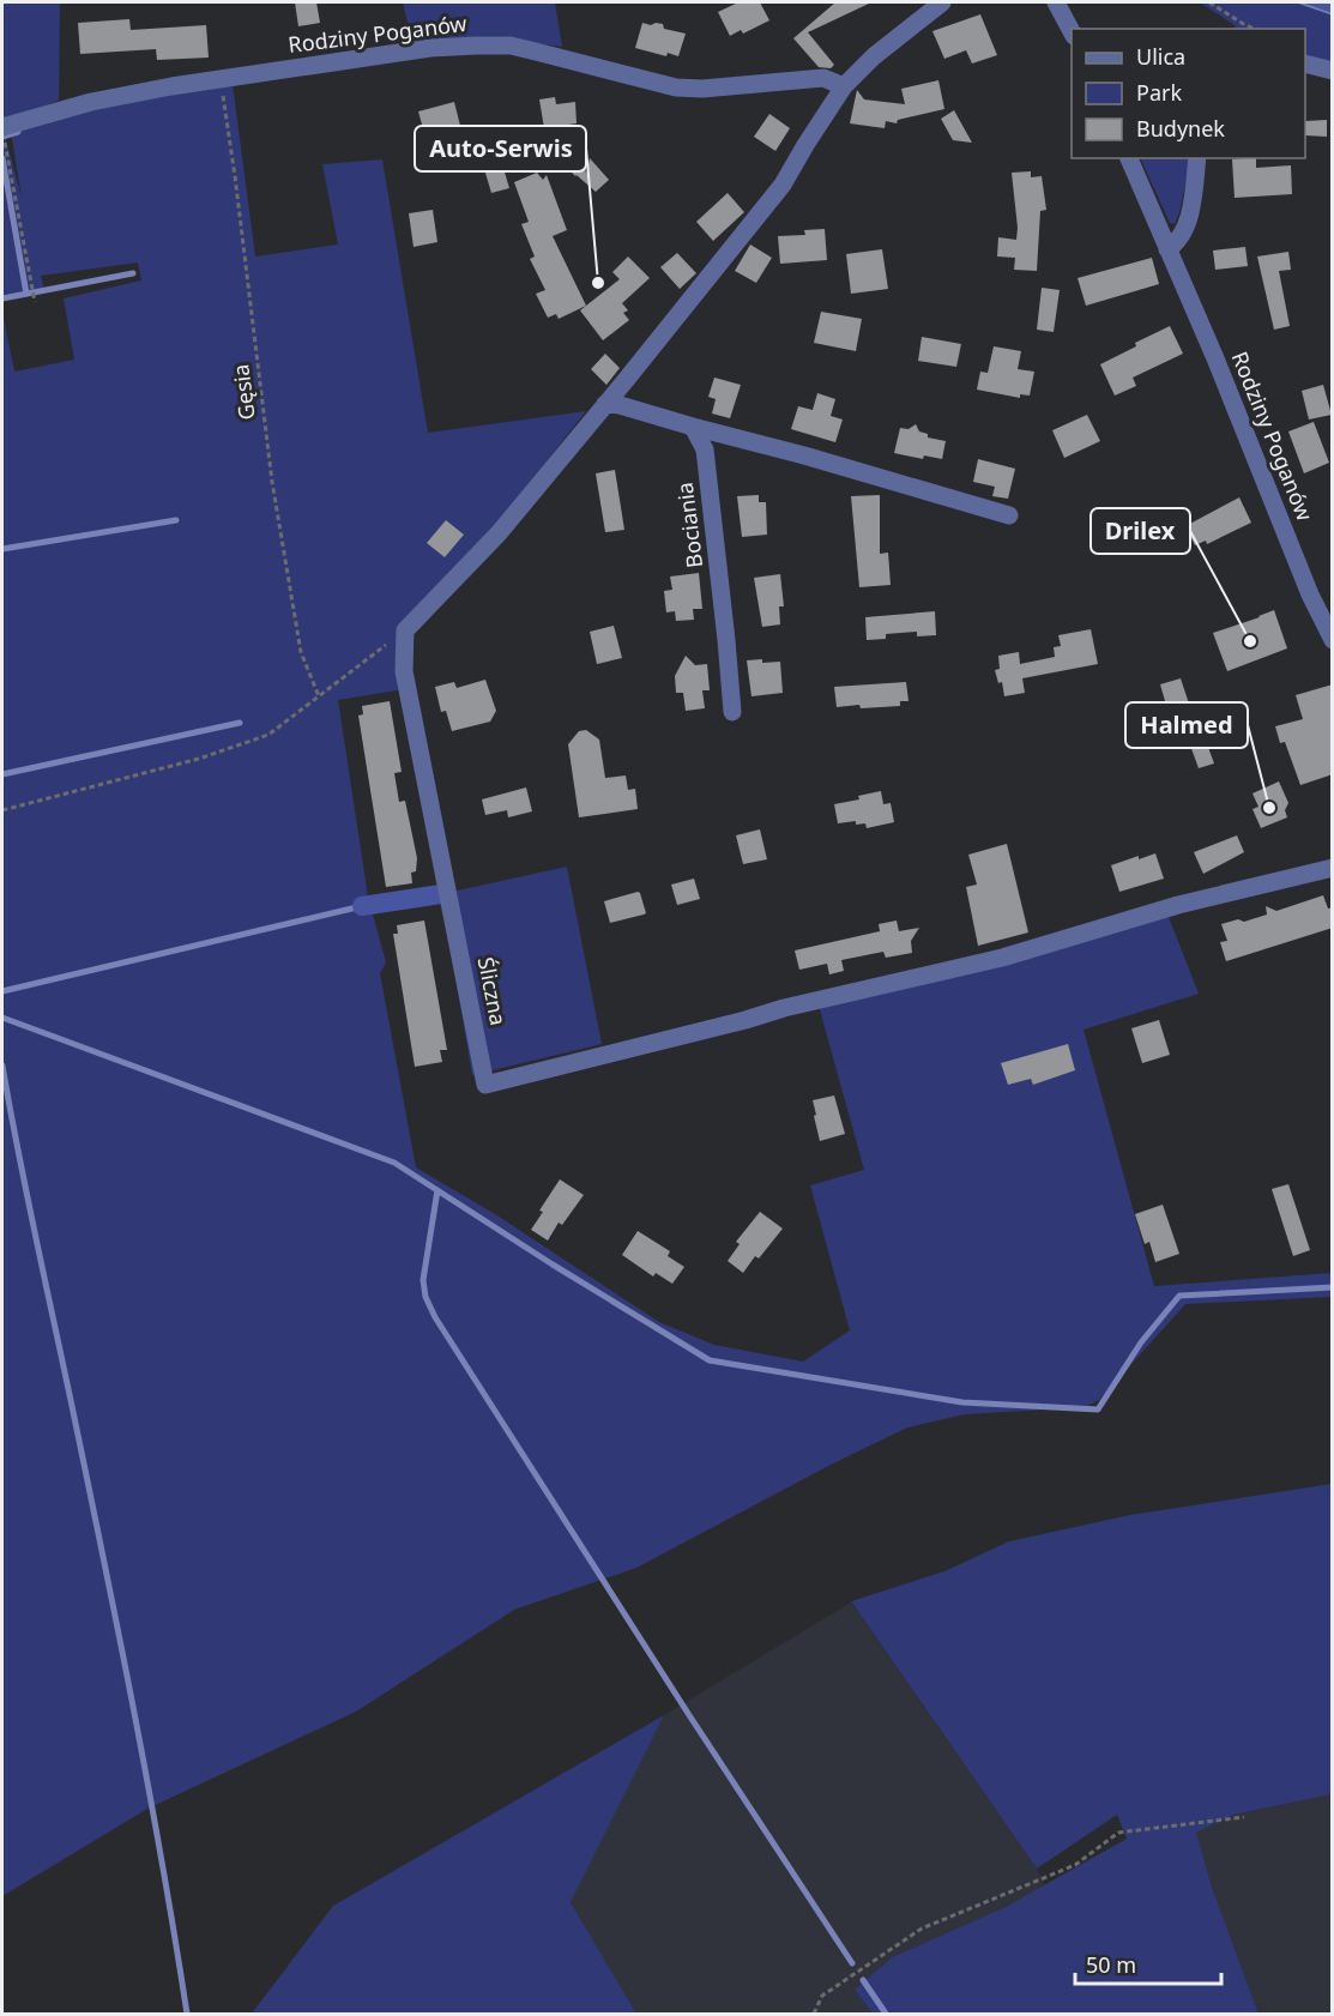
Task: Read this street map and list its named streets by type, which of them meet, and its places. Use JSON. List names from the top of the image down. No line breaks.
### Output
{"streets":{"street":["Rodziny Poganów","Bociania","Śliczna"],"path":["Gęsia"]},"crossings":[["Rodziny Poganów","Gęsia"]],"places":["Auto-Serwis","Drilex","Halmed"],"legend":["Ulica","Park","Budynek"],"scale_bar":"50 m"}
